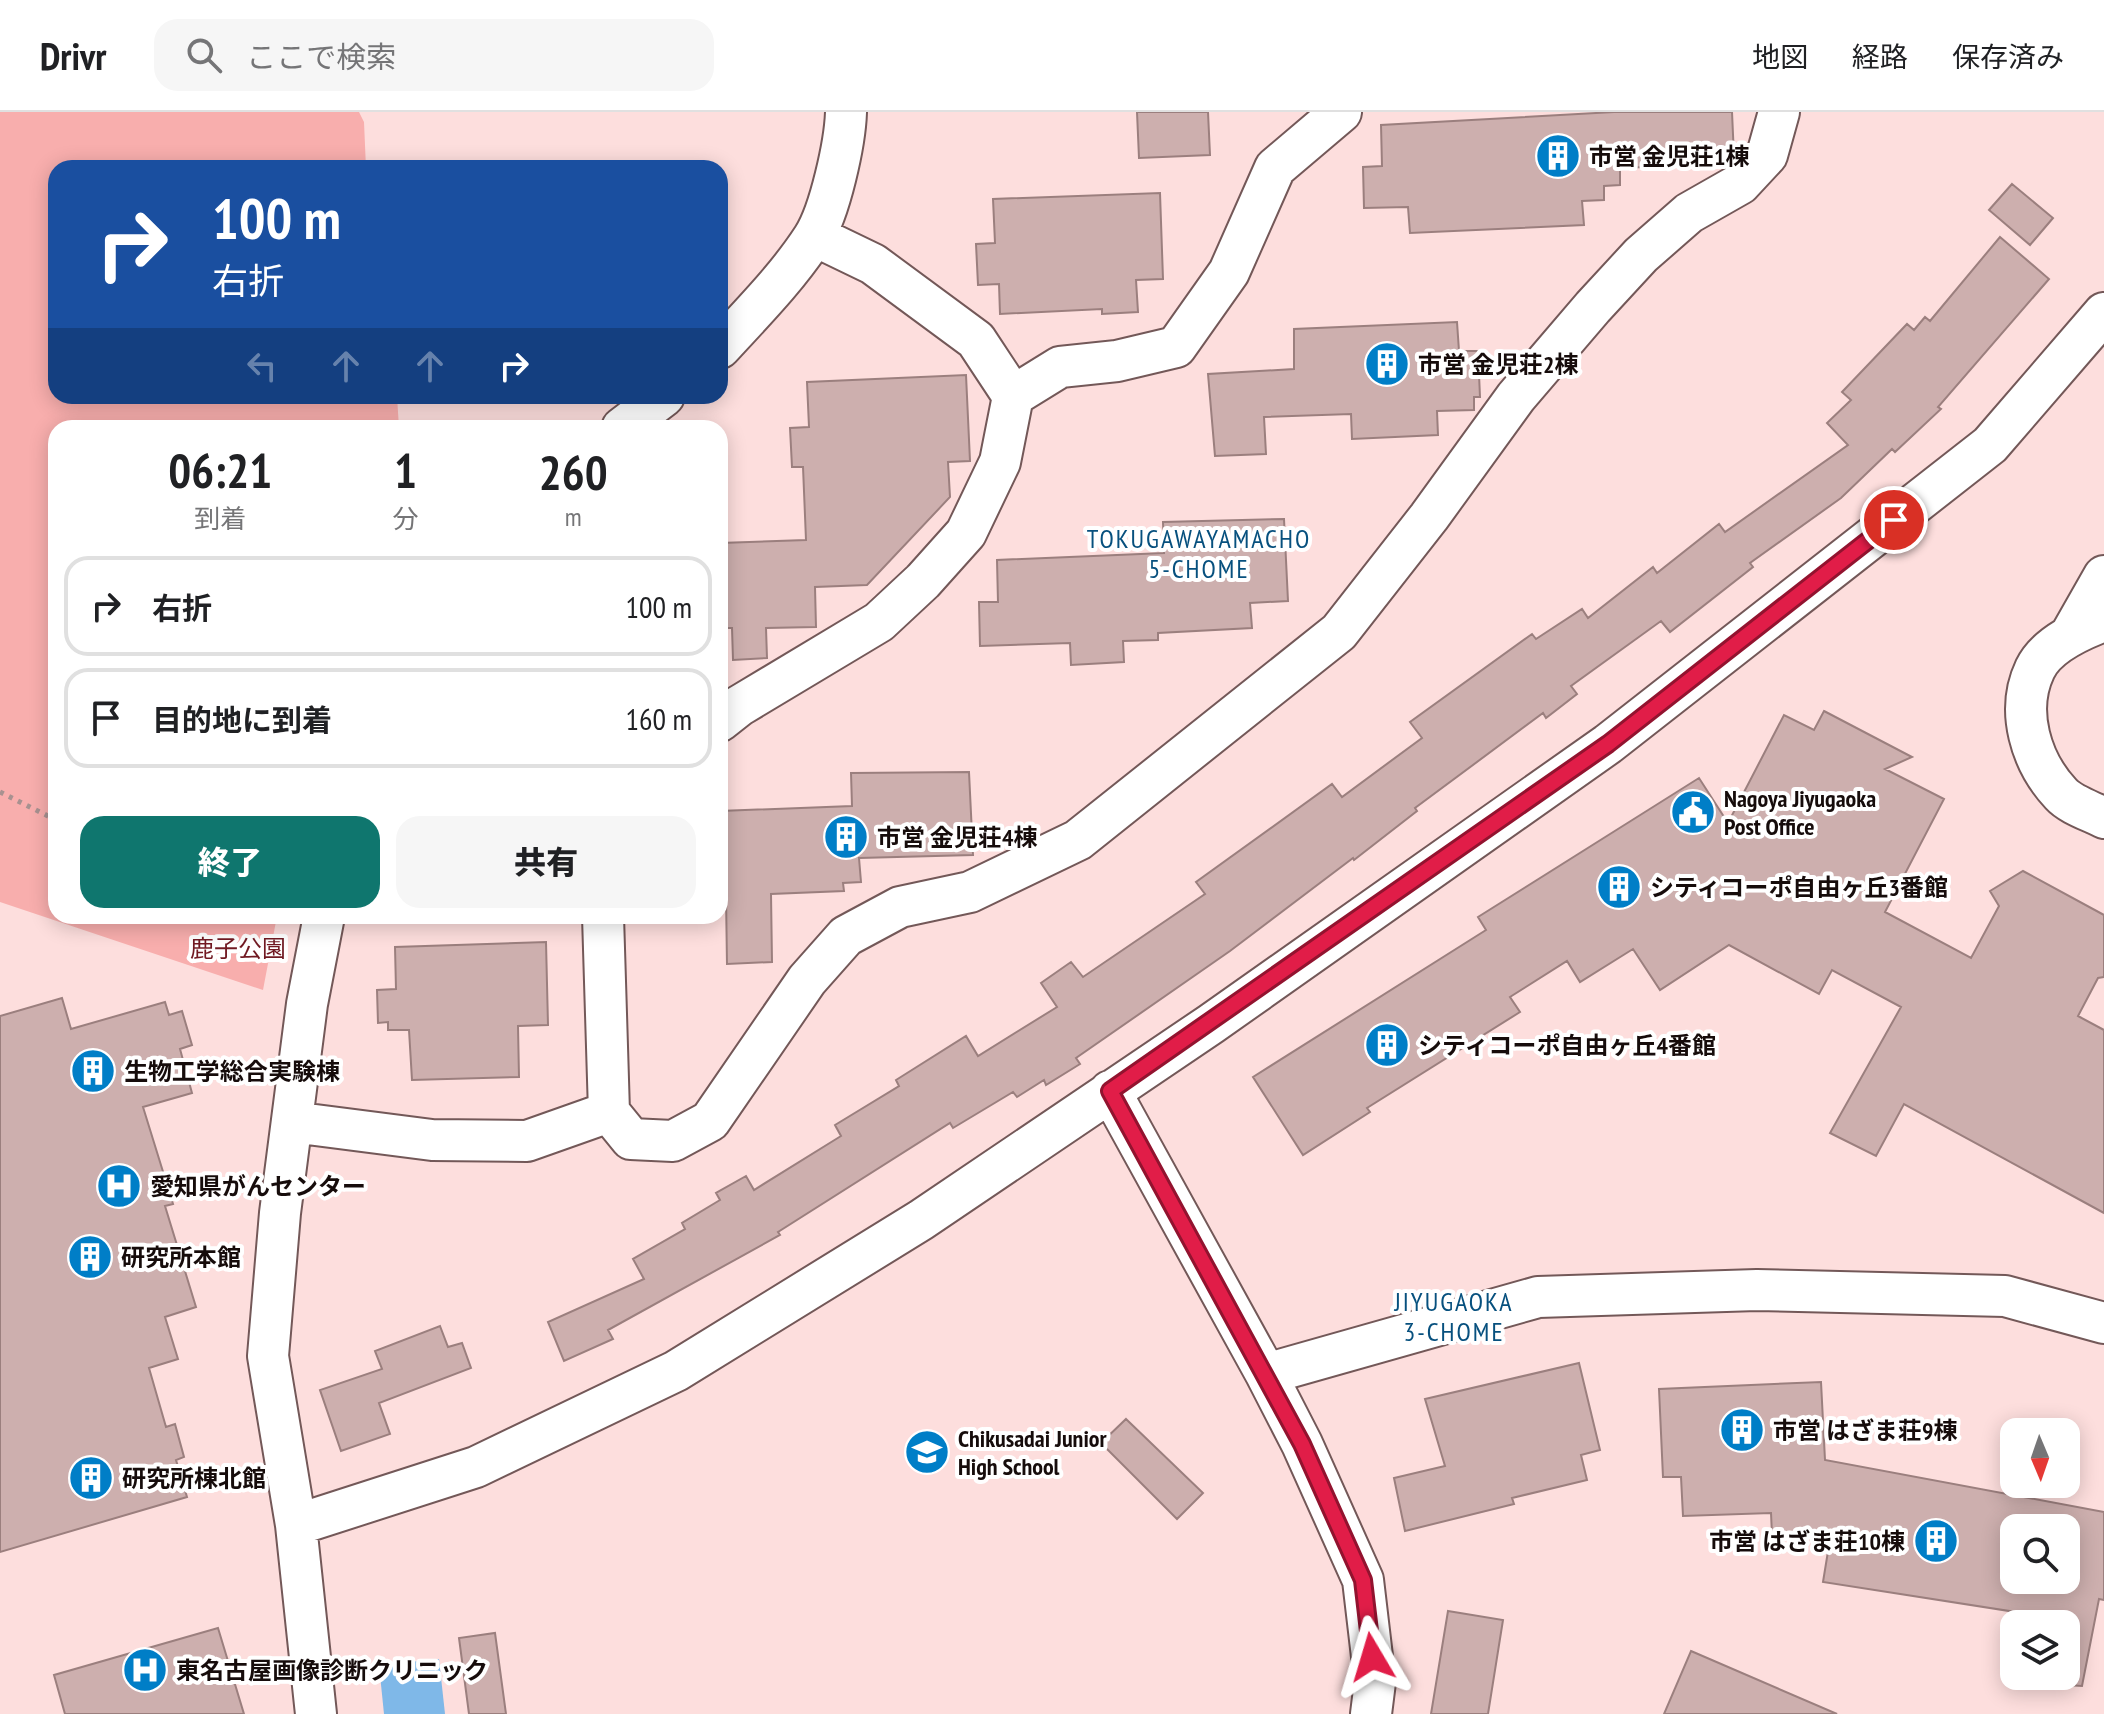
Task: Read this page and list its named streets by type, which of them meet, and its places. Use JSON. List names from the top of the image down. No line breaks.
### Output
{"districts":["TOKUGAWAYAMACHO 5-CHOME","JIYUGAOKA 3-CHOME"],"parks":["鹿子公園"],"places":{"building":["市営 金児荘1棟","市営 金児荘2棟","市営 金児荘4棟","シティコーポ自由ヶ丘3番館","シティコーポ自由ヶ丘4番館","生物工学総合実験棟","研究所本館","市営 はざま荘9棟","研究所棟北館","市営 はざま荘10棟"],"public building":["Nagoya Jiyugaoka Post Office"],"hospital":["愛知県がんセンター","東名古屋画像診断クリニック"],"school or university":["Chikusadai Junior High School"]},"north":"bottom","page":{"header":"Drivr","search":"ここで検索","nav":["地図","経路","保存済み"],"turn":["100 m","右折"],"eta":["06:21","到着","1","分","260","m"],"list":[{"name":"右折","value":"100 m"},{"name":"目的地に到着","value":"160 m"}],"buttons":["終了","共有"]}}
